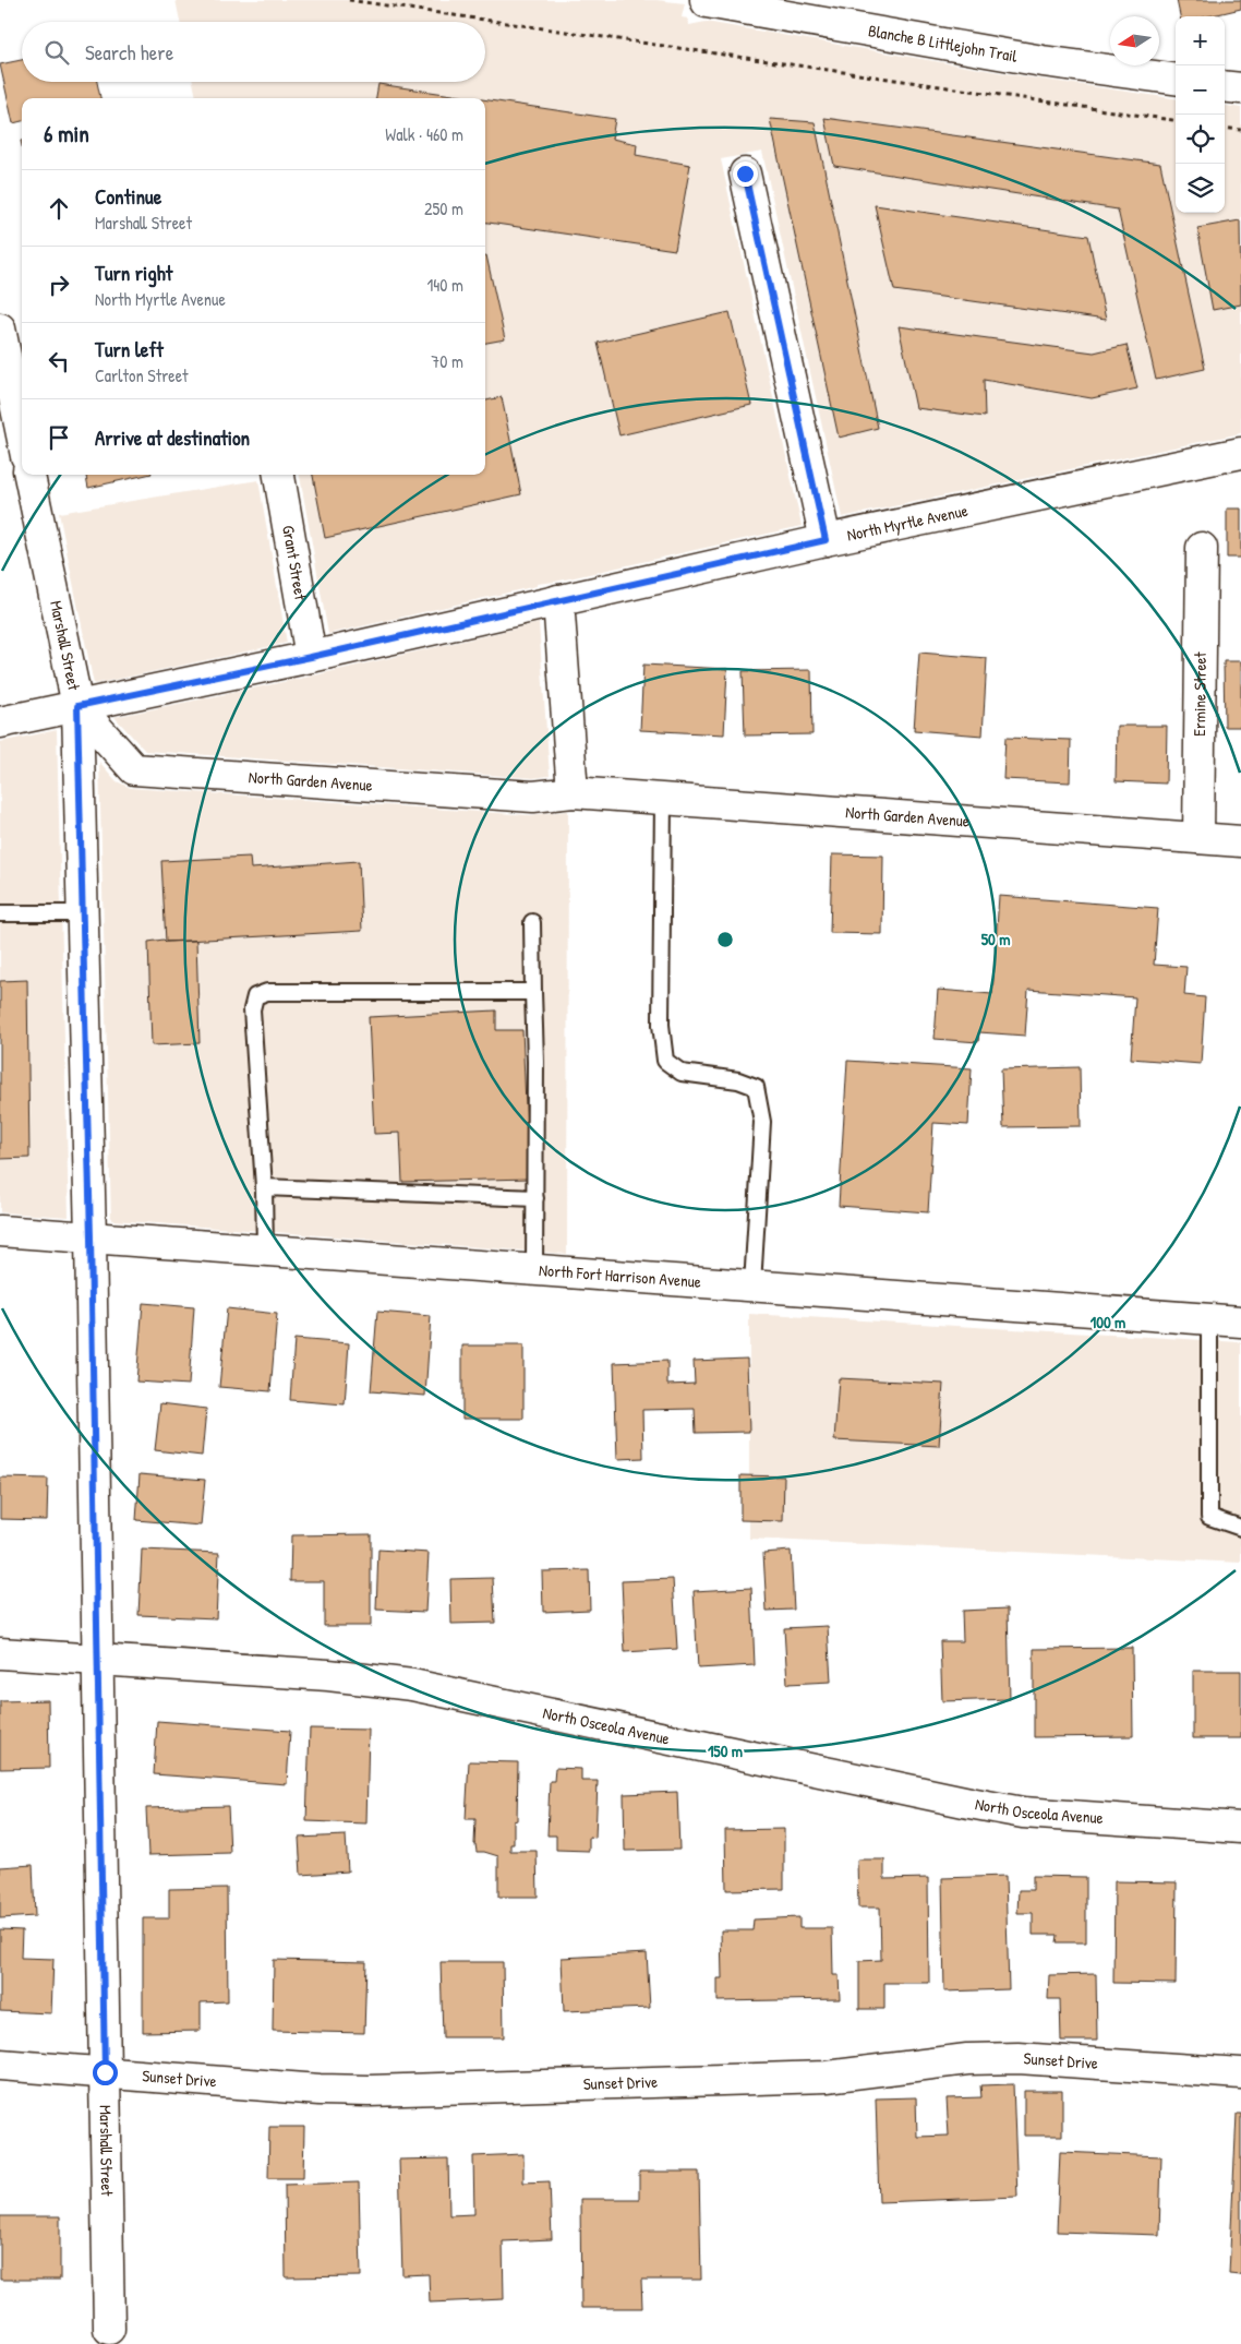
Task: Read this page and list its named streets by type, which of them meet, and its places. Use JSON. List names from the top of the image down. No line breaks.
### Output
{"streets":{"street":["Blanche B Littlejohn Trail","North Myrtle Avenue","Grant Street","Marshall Street","Ermine Street","North Garden Avenue","North Fort Harrison Avenue","North Osceola Avenue","Sunset Drive"]},"crossings":[["North Myrtle Avenue","Grant Street"],["North Myrtle Avenue","Marshall Street"],["North Myrtle Avenue","North Garden Avenue"],["Marshall Street","North Garden Avenue"],["Marshall Street","North Fort Harrison Avenue"],["Marshall Street","North Osceola Avenue"],["Marshall Street","Sunset Drive"],["Ermine Street","North Garden Avenue"]],"north":"left","page":{"map_buttons":["+","−"],"search":"Search here","heading":["6 min","Walk · 460 m"],"list":[["Continue","Marshall Street","250 m"],["Turn right","North Myrtle Avenue","140 m"],["Turn left","Carlton Street","70 m"],"Arrive at destination"]},"rings":["50 m","100 m","150 m"]}
